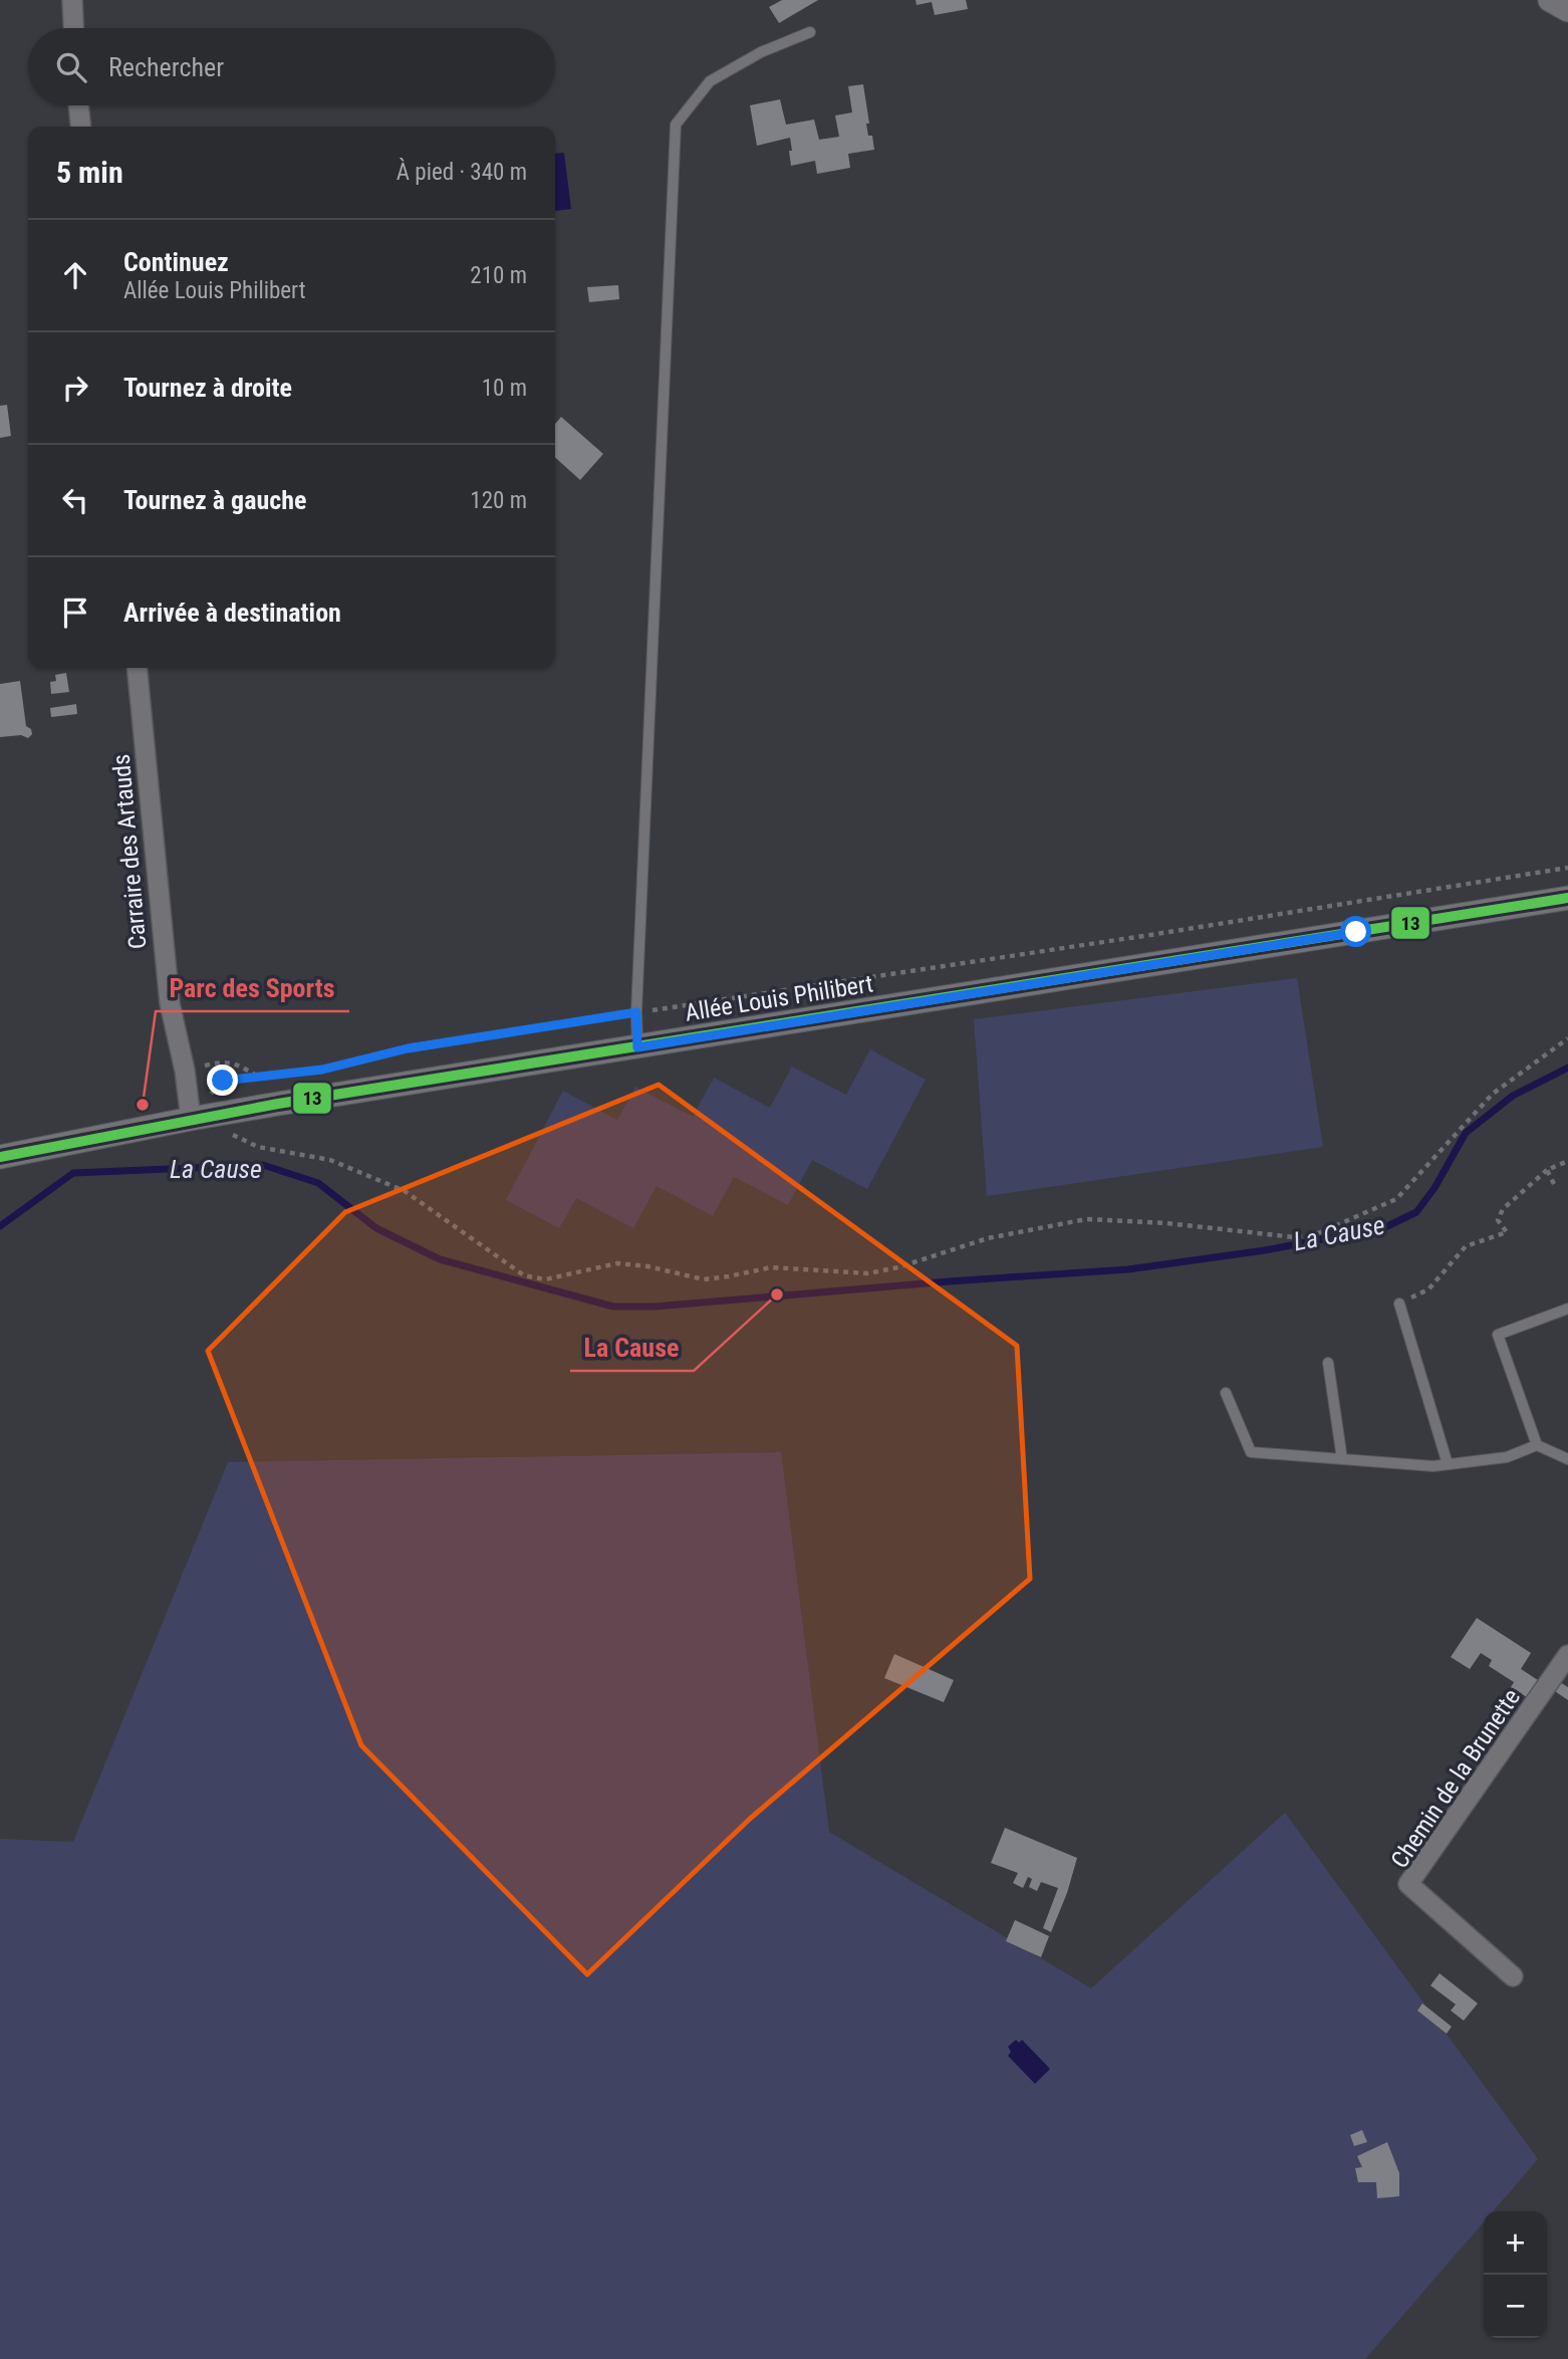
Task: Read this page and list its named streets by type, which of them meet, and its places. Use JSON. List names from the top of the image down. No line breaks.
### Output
{"streets":{"street":["Carraire des Artauds","Allée Louis Philibert","Chemin de la Brunette"]},"crossings":[["Carraire des Artauds","Allée Louis Philibert"]],"water":["La Cause"],"places":["Parc des Sports","La Cause"],"lines":["transit line 13"],"page":{"search":"Rechercher","heading":["5 min","À pied · 340 m"],"list":[["Continuez","Allée Louis Philibert","210 m"],["Tournez à droite","10 m"],["Tournez à gauche","120 m"],"Arrivée à destination"],"map_buttons":["+","−"]}}
